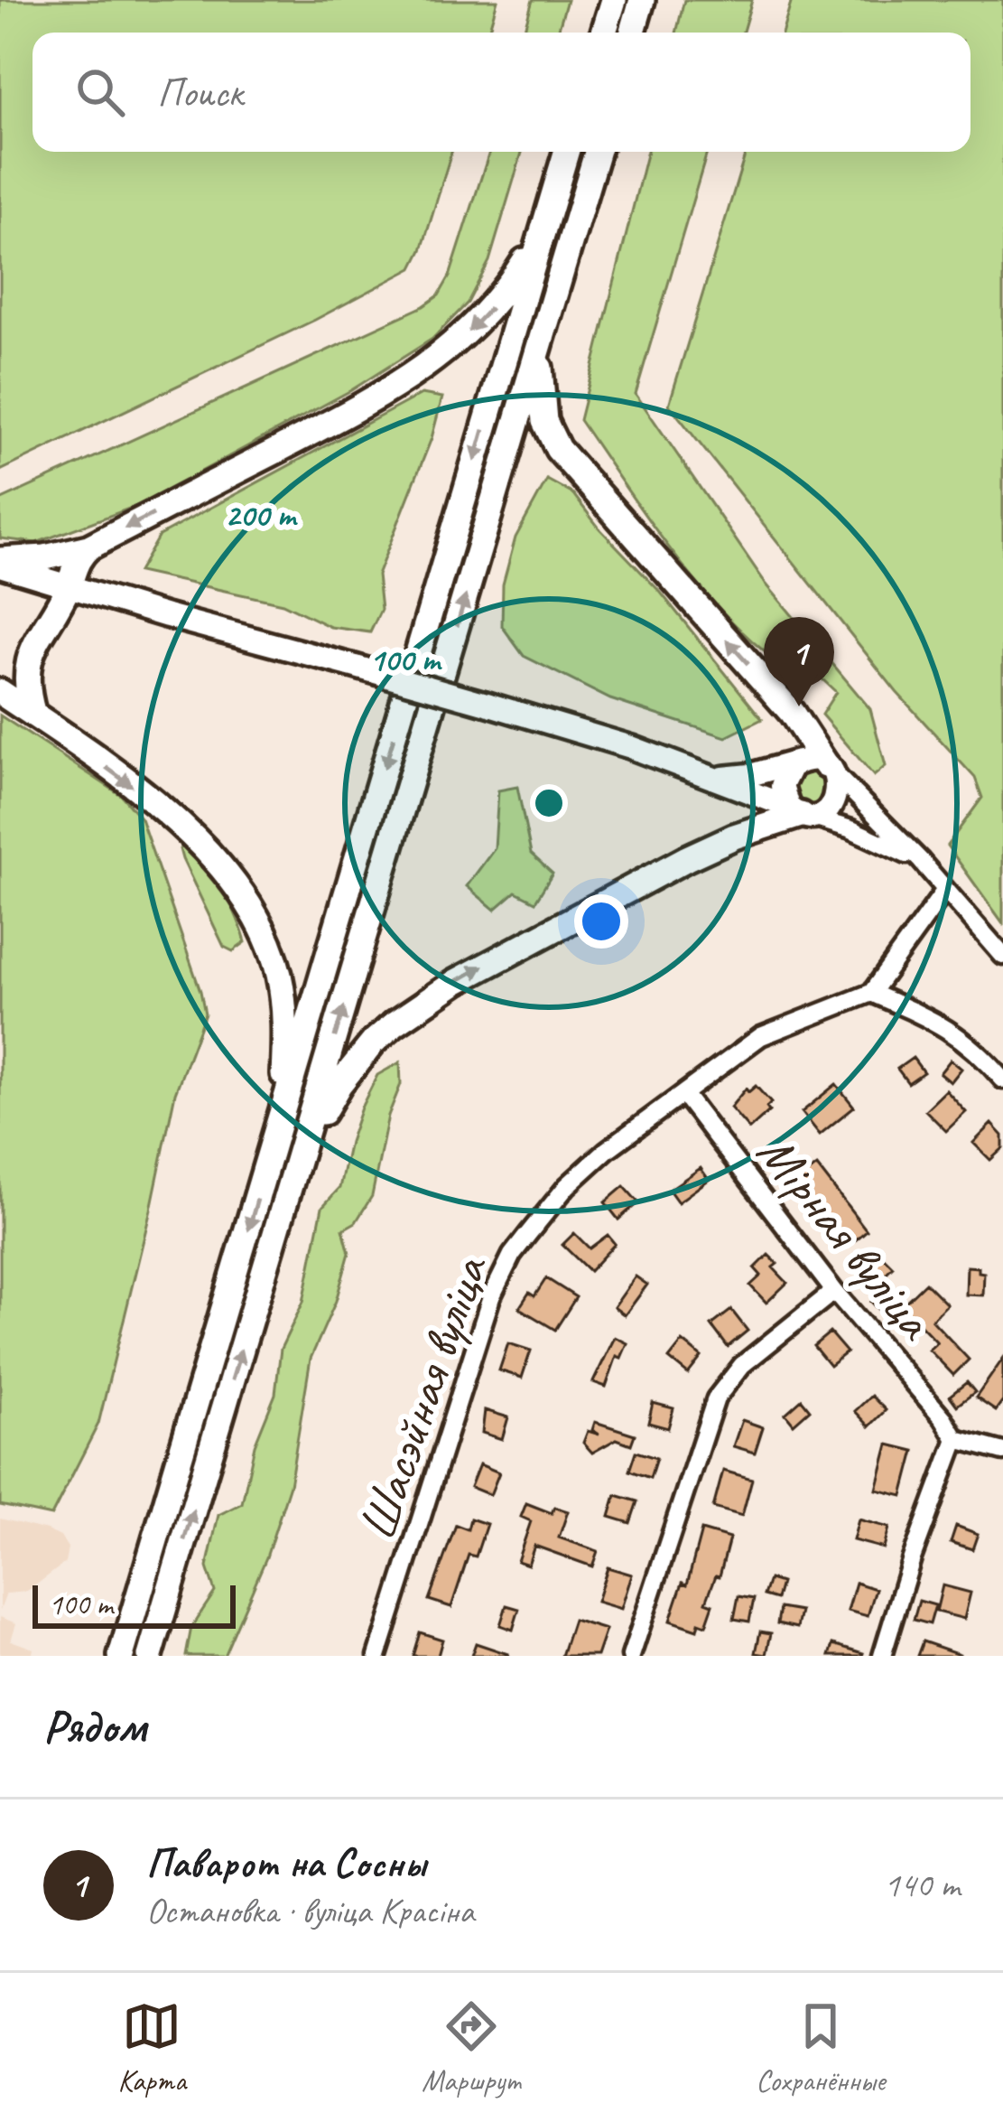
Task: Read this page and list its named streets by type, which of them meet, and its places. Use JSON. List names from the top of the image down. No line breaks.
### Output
{"streets":{"street":["Мірная вуліца","Шасэйная вуліца"]},"crossings":[["Мірная вуліца","Шасэйная вуліца"]],"scale_bar":"100 m","page":{"search":"Поиск","pins":"1","scale":"100 m","heading":"Рядом","list":[{"mark":"1","name":"Паварот на Сосны","note":"Остановка · вуліца Красіна","value":"140 m"}],"nav":["Карта","Маршрут","Сохранённые"]},"rings":["200 m","100 m"]}
